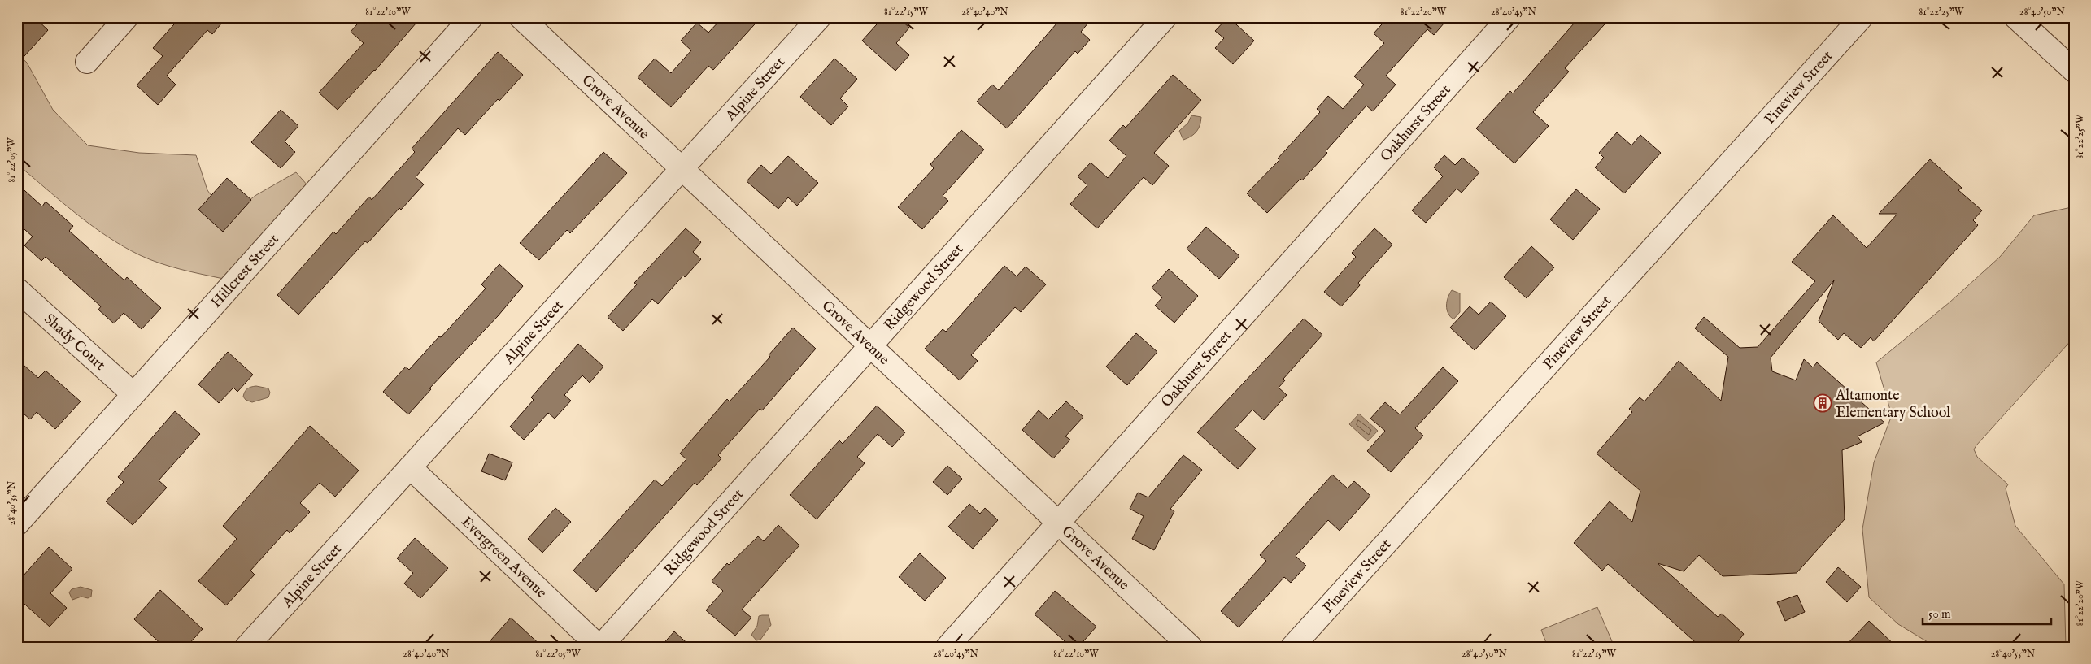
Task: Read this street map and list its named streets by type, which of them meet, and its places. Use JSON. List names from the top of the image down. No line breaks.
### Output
{"streets":{"street":["Pineview Street","Alpine Street","Grove Avenue","Oakhurst Street","Hillcrest Street","Ridgewood Street","Shady Court","Evergreen Avenue"]},"crossings":[["Alpine Street","Grove Avenue"],["Alpine Street","Evergreen Avenue"],["Grove Avenue","Oakhurst Street"],["Grove Avenue","Ridgewood Street"],["Hillcrest Street","Shady Court"],["Ridgewood Street","Evergreen Avenue"]],"places":{"building":["Altamonte Elementary School"]},"scale_bar":"50 m","coordinates":["81°22'10\"W","81°22'15\"W","28°40'40\"N","81°22'20\"W","28°40'45\"N","81°22'25\"W","28°40'50\"N","81°22'05\"W","28°40'35\"N","28°40'55\"N"]}
